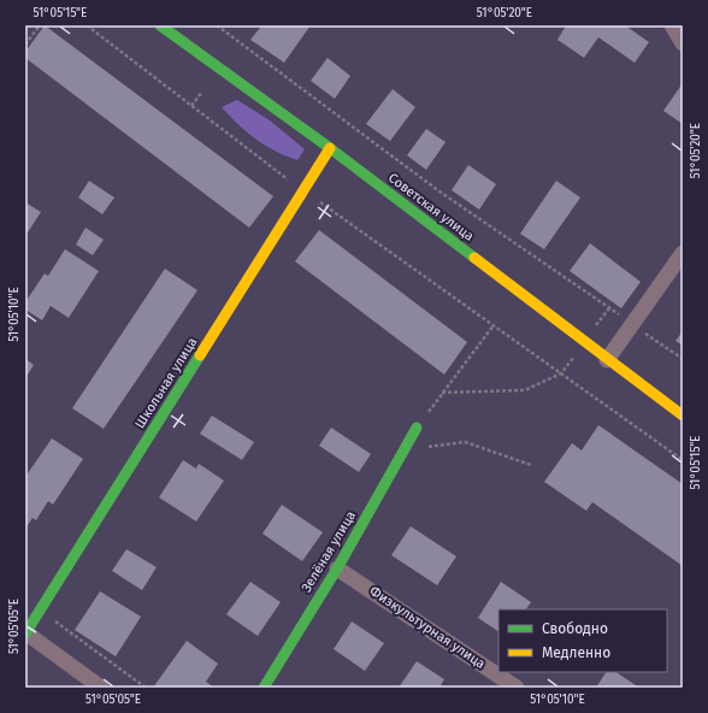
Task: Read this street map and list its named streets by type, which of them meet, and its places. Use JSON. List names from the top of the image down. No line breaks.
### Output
{"streets":{"street":["Советская улица","Школьная улица","Зелёная улица","Физкультурная улица"]},"crossings":[["Советская улица","Школьная улица"],["Зелёная улица","Физкультурная улица"]],"legend":["Свободно","Медленно"],"coordinates":["51°05'15\"E","51°05'20\"E","51°05'10\"E","51°05'05\"E"]}
